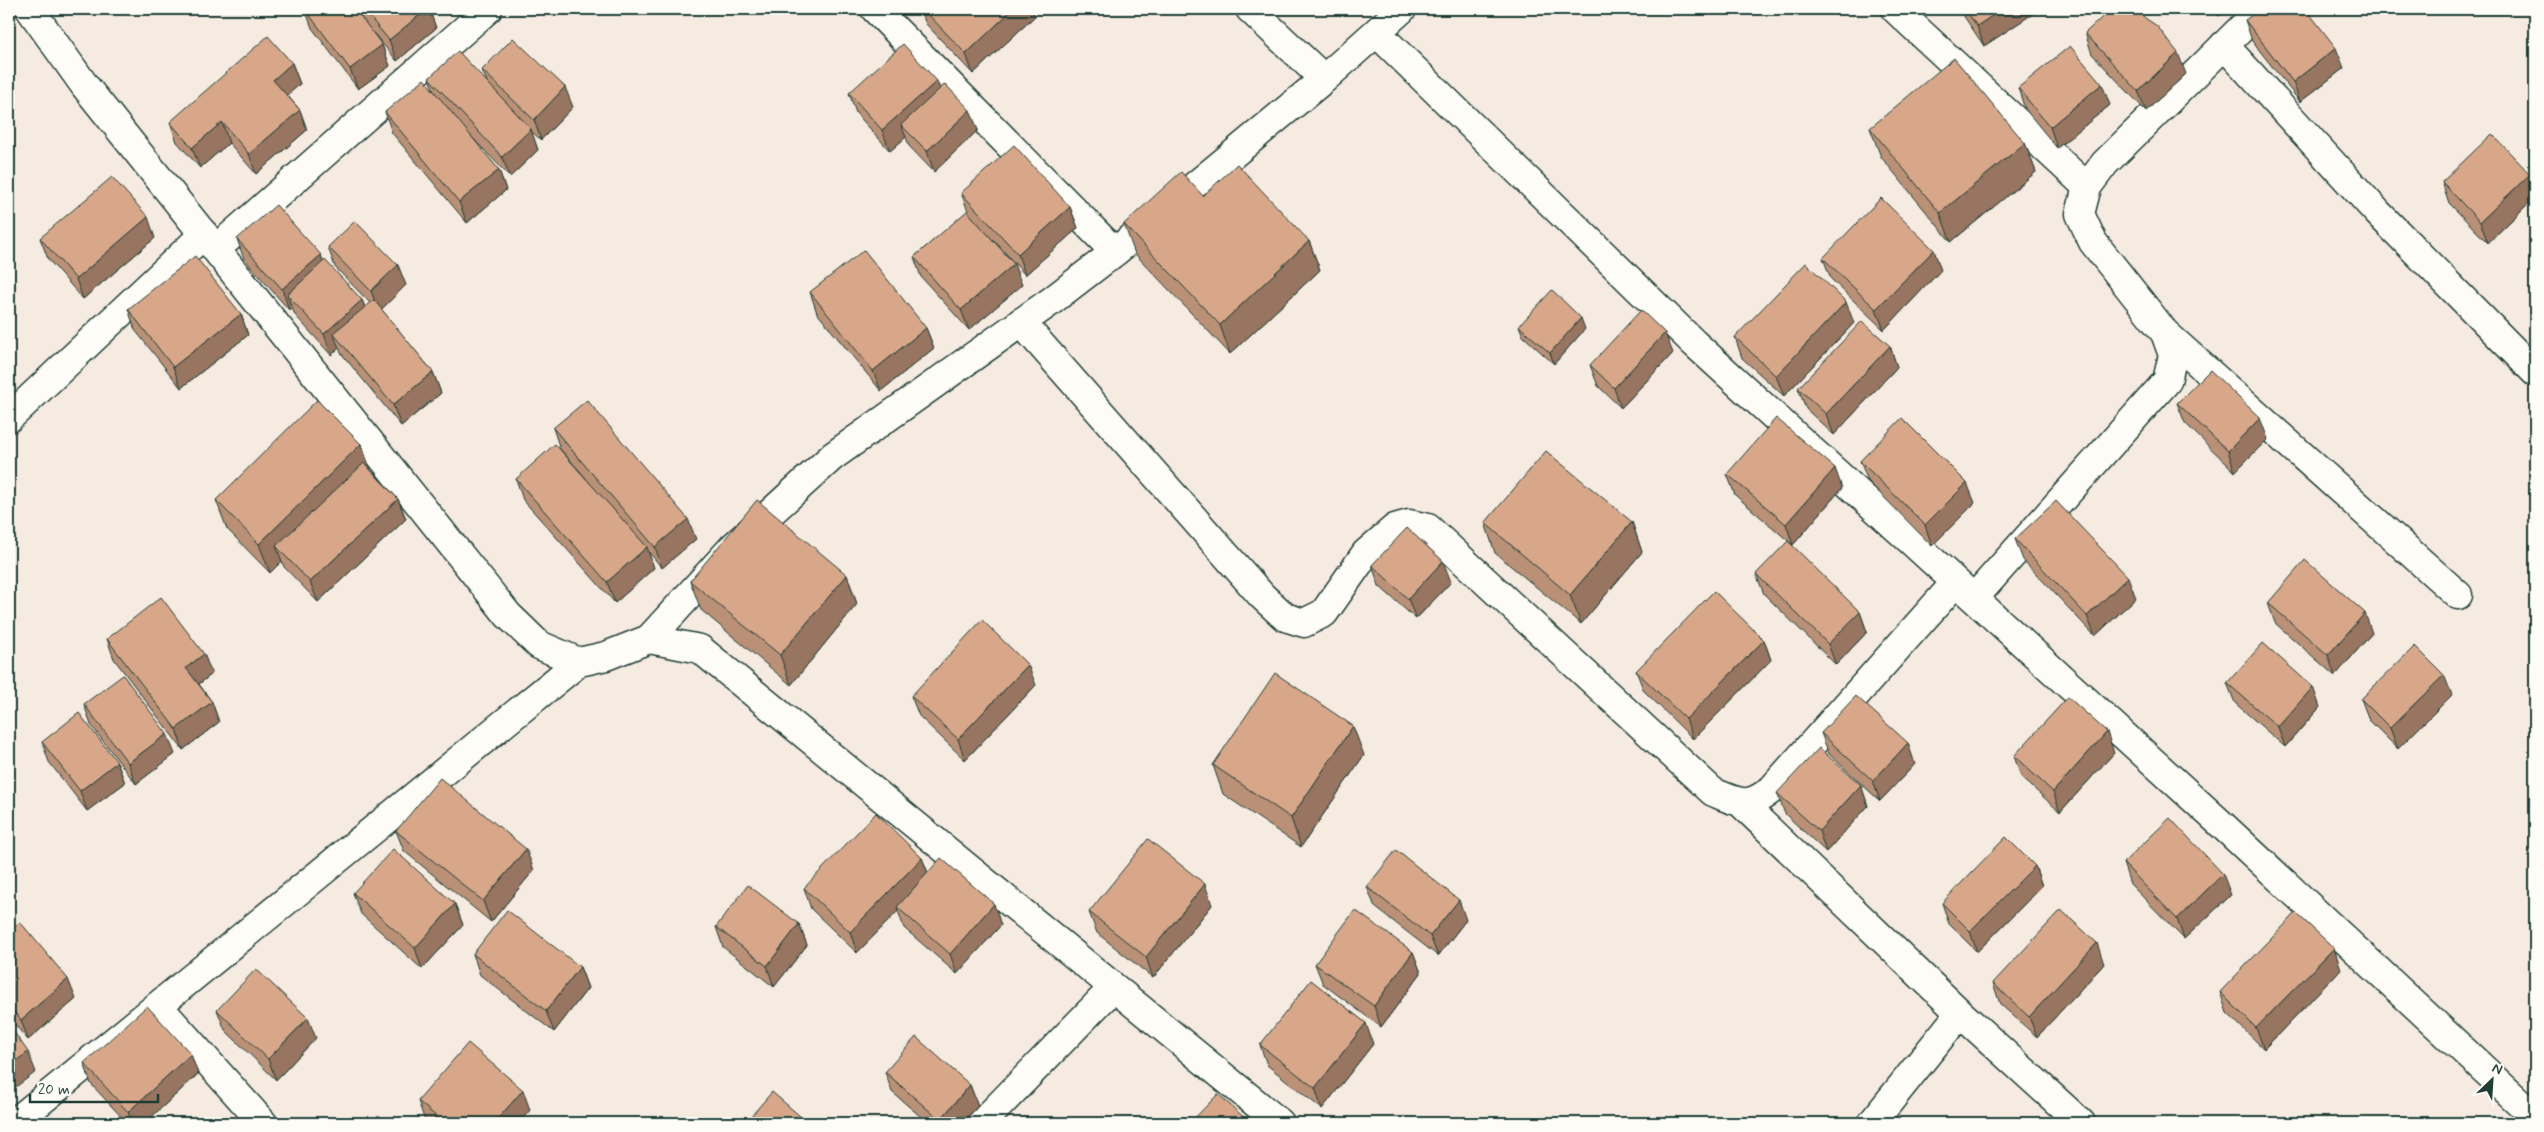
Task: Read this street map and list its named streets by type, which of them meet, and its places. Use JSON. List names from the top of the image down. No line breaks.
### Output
{"scale_bar":"20 m","north":"top right"}
